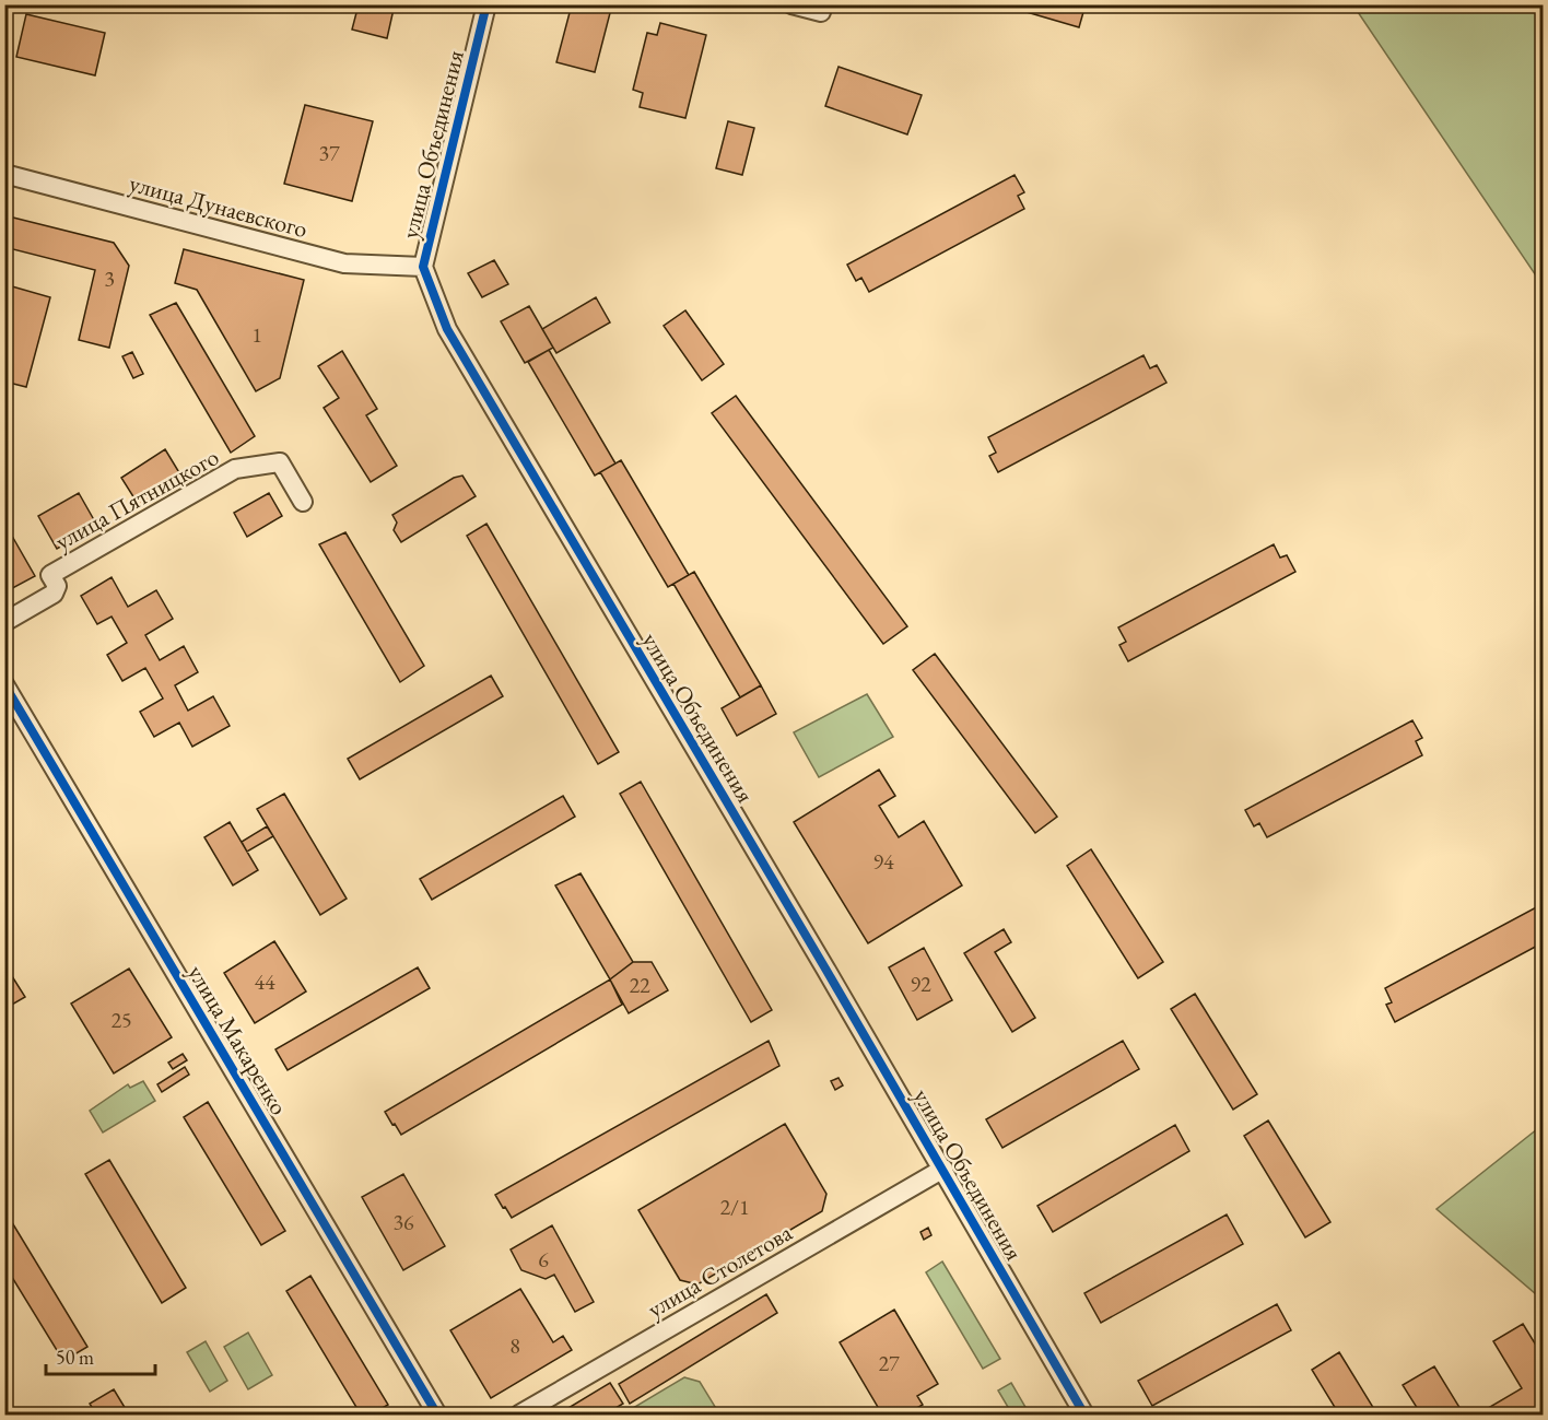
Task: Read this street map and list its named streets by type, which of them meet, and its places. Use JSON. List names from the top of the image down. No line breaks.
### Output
{"streets":{"street":["улица Объединения","улица Дунаевского","улица Пятницкого","улица Макаренко","улица Столетова"]},"crossings":[["улица Объединения","улица Дунаевского"],["улица Объединения","улица Столетова"]],"house_numbers":["37","3","1","94","44","92","22","25","2/1","36","6","8","27"],"scale_bar":"50 m"}
